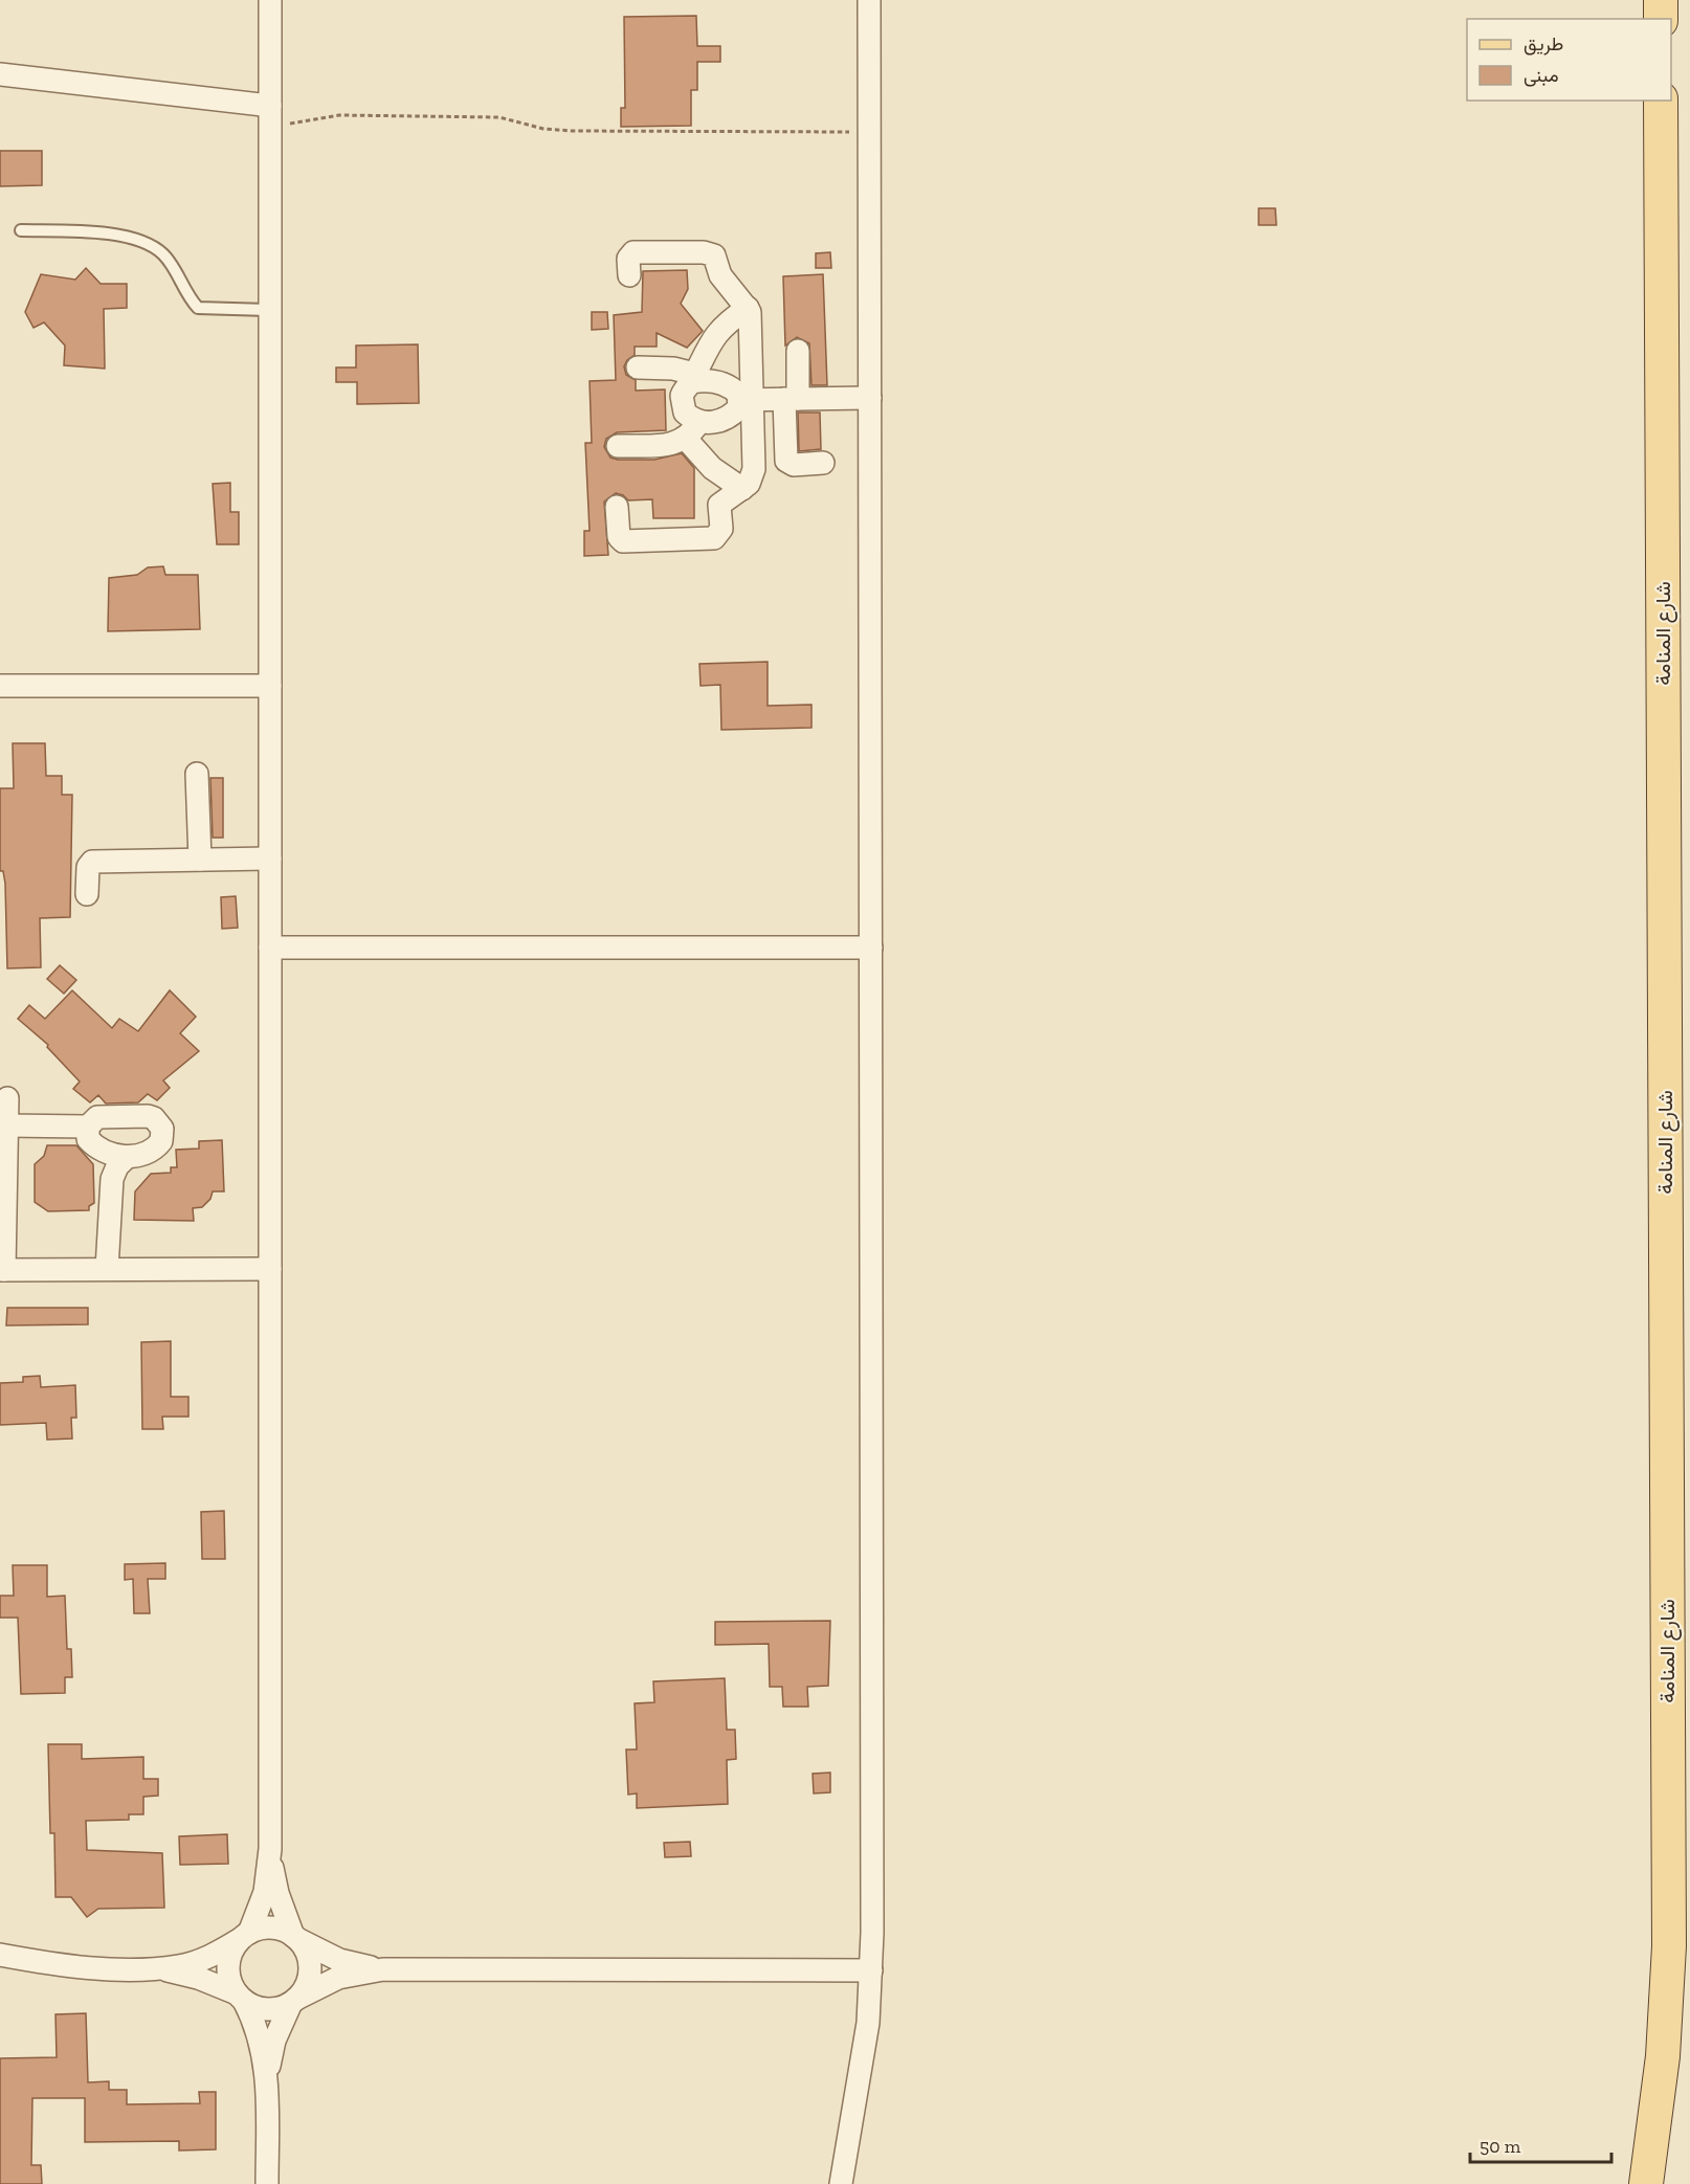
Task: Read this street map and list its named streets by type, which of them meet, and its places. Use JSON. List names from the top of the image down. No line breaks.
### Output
{"streets":{"main road":["شارع المنامة"]},"legend":["طريق","مبنى"],"scale_bar":"50 m"}
